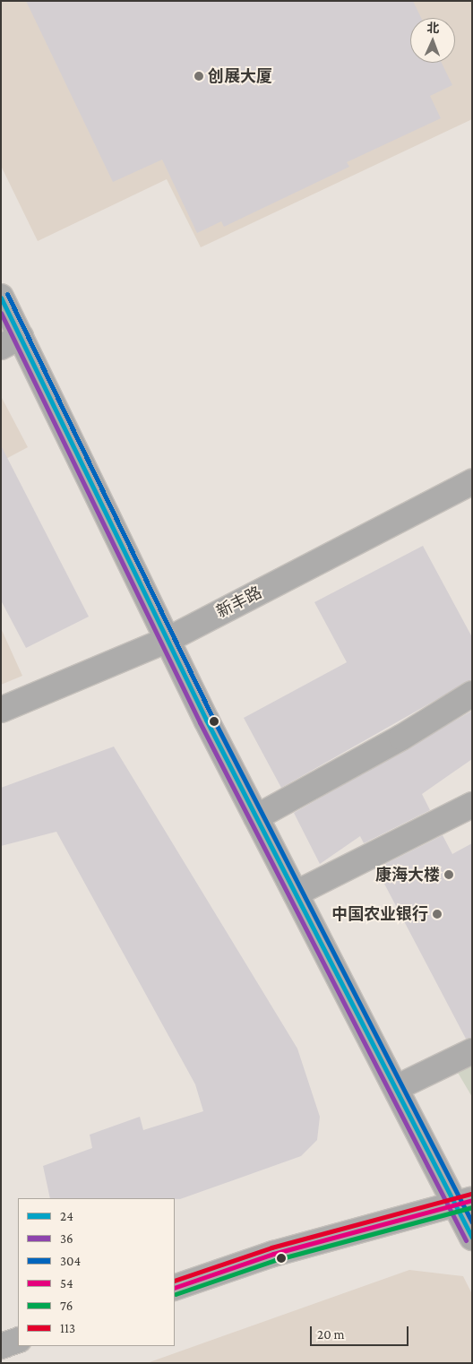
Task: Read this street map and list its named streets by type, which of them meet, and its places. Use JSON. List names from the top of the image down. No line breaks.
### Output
{"streets":{"street":["新丰路"]},"places":["创展大厦","康海大楼","中国农业银行"],"lines":["transit line 304","transit line 24","transit line 36","transit line 113","transit line 54","transit line 76"],"legend":["24","36","304","54","76","113"],"scale_bar":"20 m","north":"top"}
